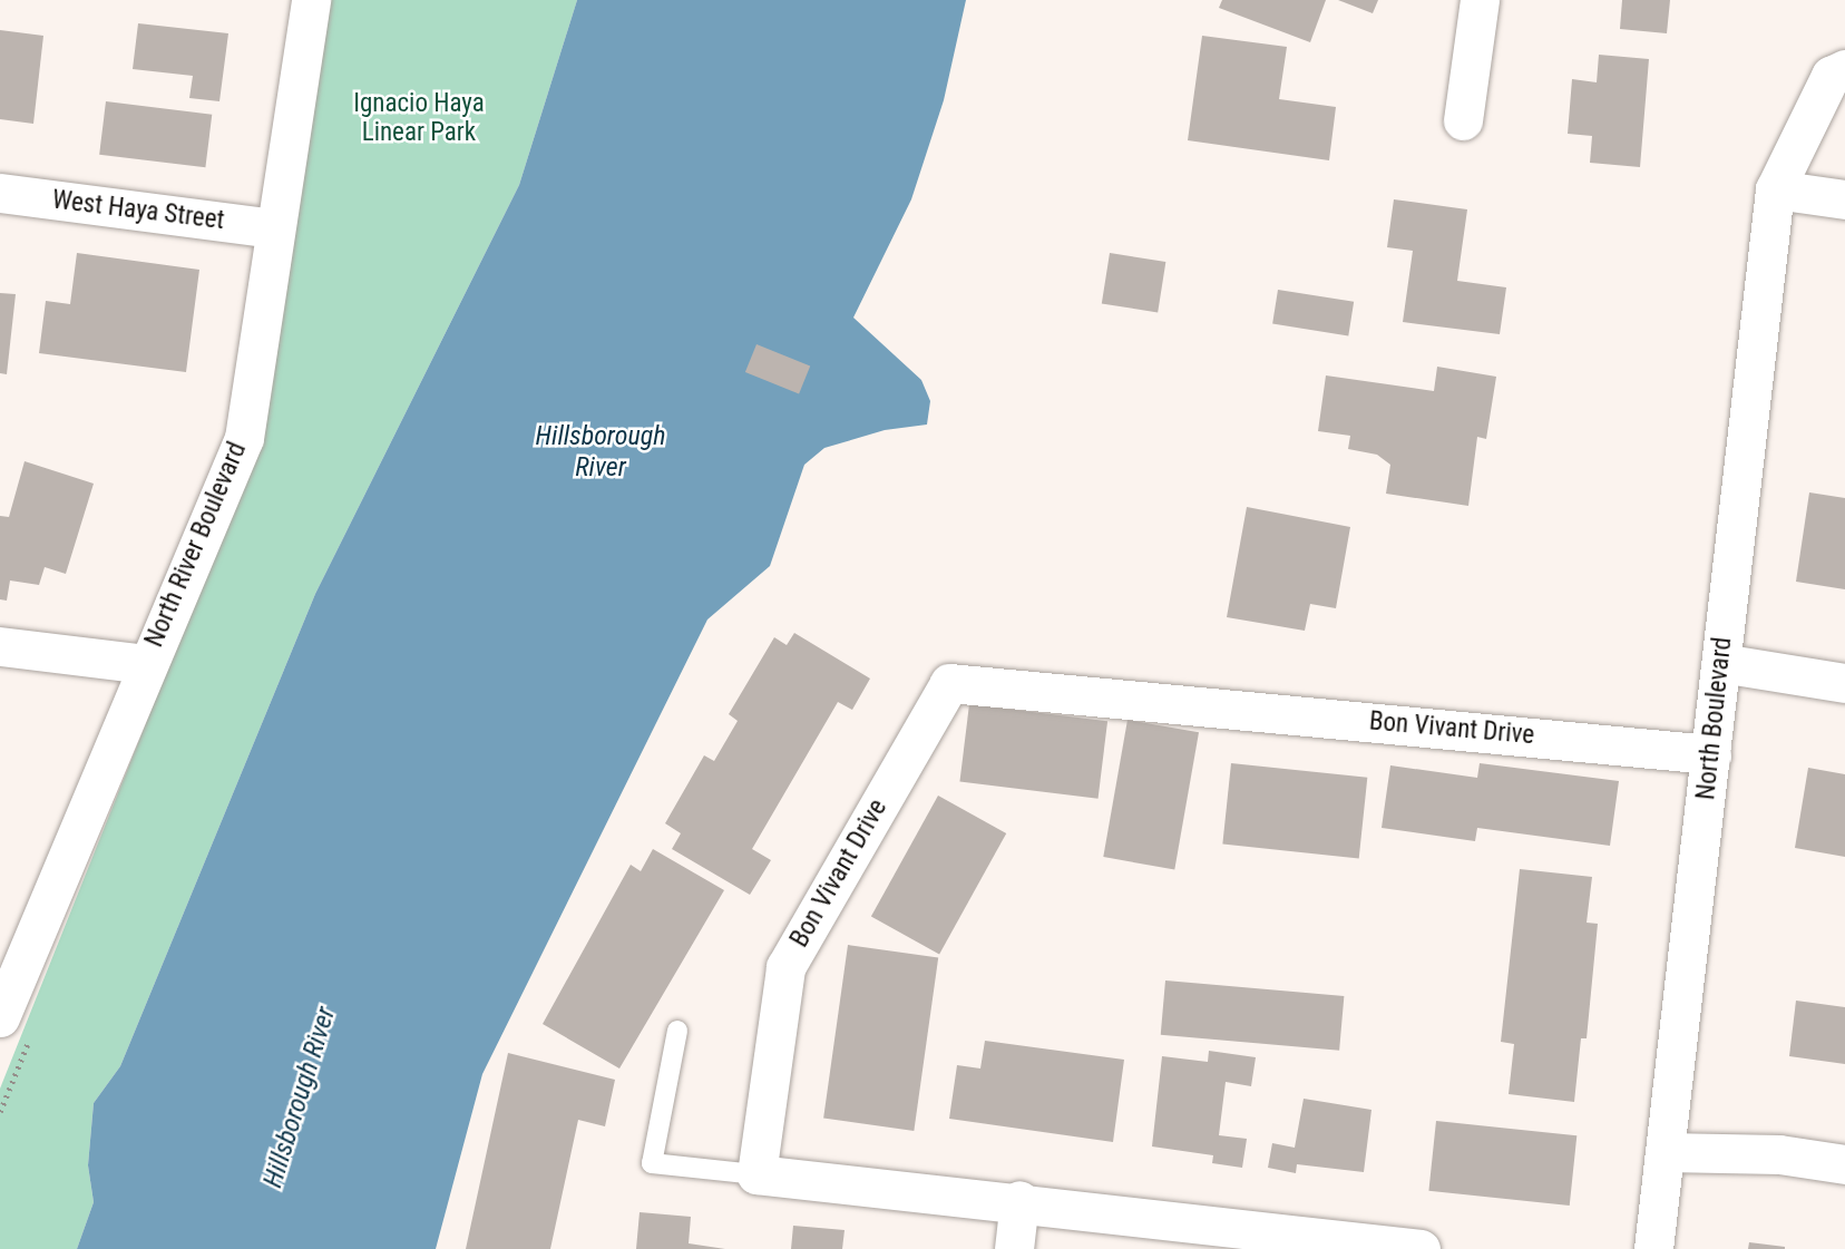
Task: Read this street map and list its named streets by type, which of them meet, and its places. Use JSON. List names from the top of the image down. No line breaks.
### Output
{"streets":{"street":["West Haya Street","North River Boulevard","North Boulevard","Bon Vivant Drive"]},"crossings":[["West Haya Street","North River Boulevard"],["North Boulevard","Bon Vivant Drive"]],"water":["Hillsborough River"],"parks":["Ignacio Haya Linear Park"]}
